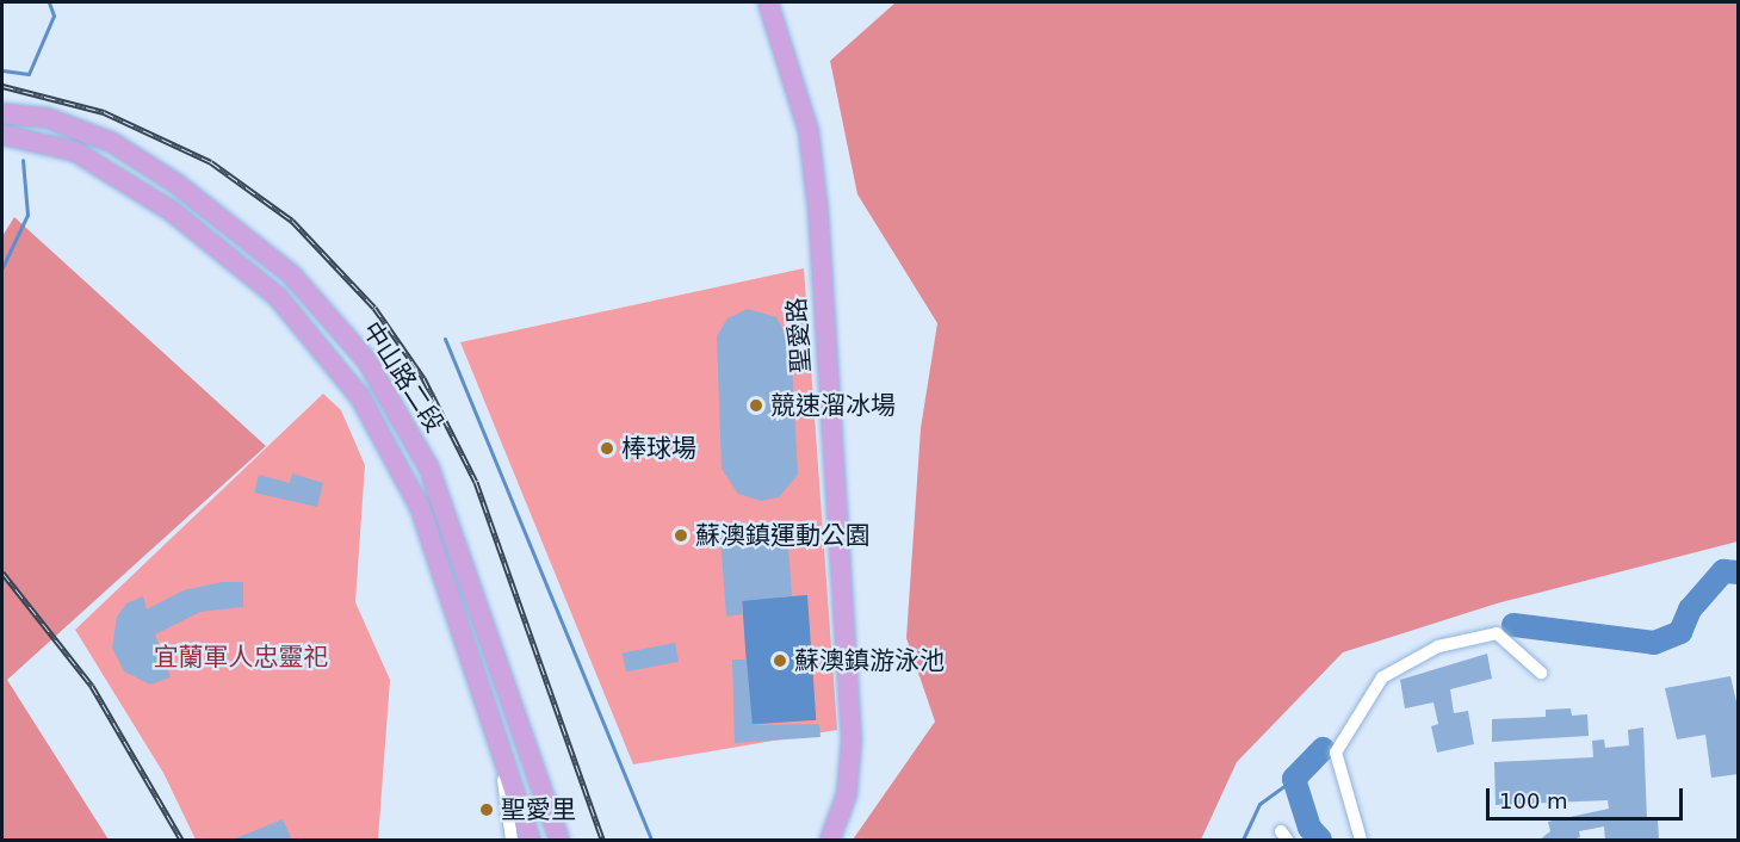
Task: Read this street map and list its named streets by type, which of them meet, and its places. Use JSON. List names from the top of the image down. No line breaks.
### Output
{"streets":{"main road":["聖愛路","中山路二段"]},"parks":["宜蘭軍人忠靈祀"],"places":["競速溜冰場","棒球場","蘇澳鎮運動公園","蘇澳鎮游泳池","聖愛里"],"scale_bar":"100 m"}
